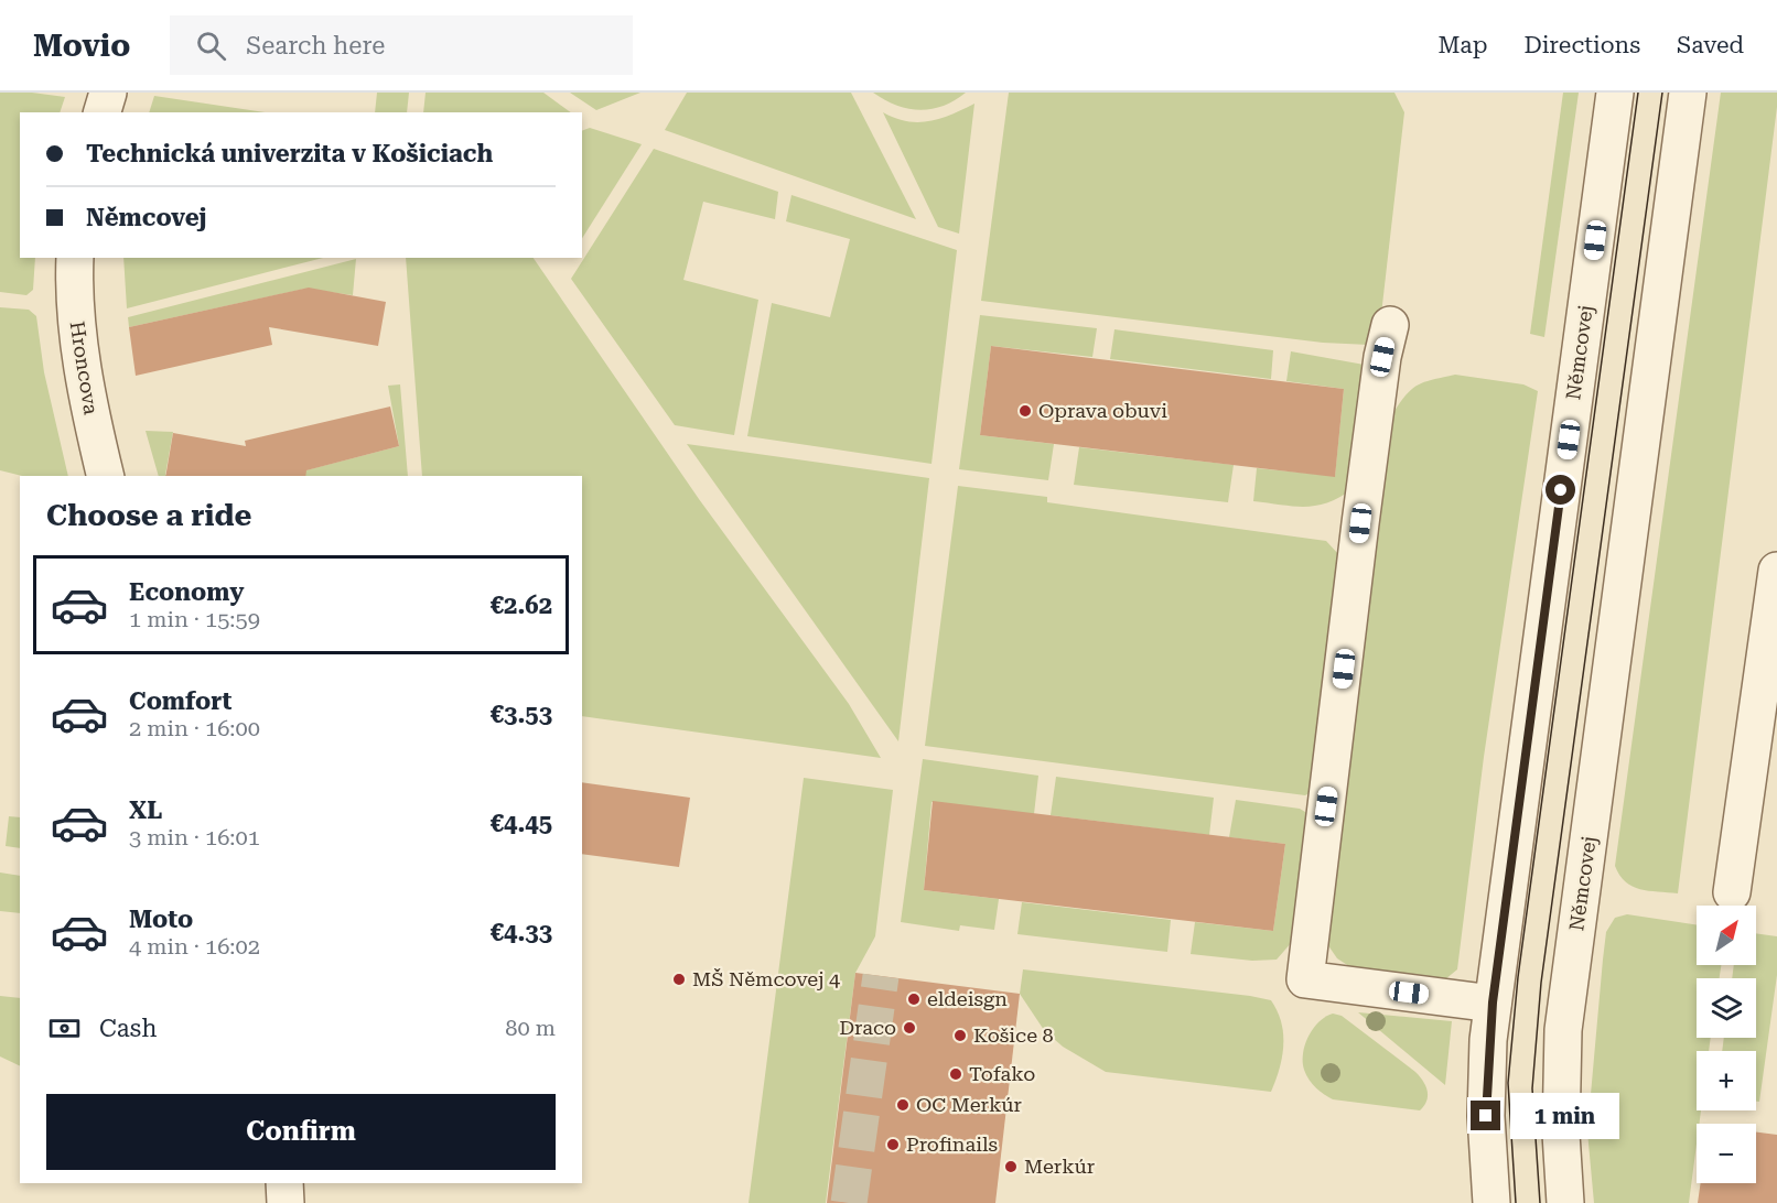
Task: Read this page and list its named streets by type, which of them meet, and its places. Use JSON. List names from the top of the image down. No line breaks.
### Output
{"streets":{"street":["Němcovej","Hroncova"]},"places":["Oprava obuvi","MŠ Němcovej 4","eldeisgn","Draco","Košice 8","Tofako","OC Merkúr","Profinails","Merkúr"],"north":"top right","page":{"header":"Movio","search":"Search here","nav":["Map","Directions","Saved"],"banner":["Technická univerzita v Košiciach","Němcovej"],"heading":"Choose a ride","list":[{"name":"Economy","note":"1 min · 15:59","value":"€2.62"},{"name":"Comfort","note":"2 min · 16:00","value":"€3.53"},{"name":"XL","note":"3 min · 16:01","value":"€4.45"},{"name":"Moto","note":"4 min · 16:02","value":"€4.33"}],"map_buttons":["+","−"],"pay":["Cash","80 m"],"buttons":"Confirm","bubble":"1 min"}}
